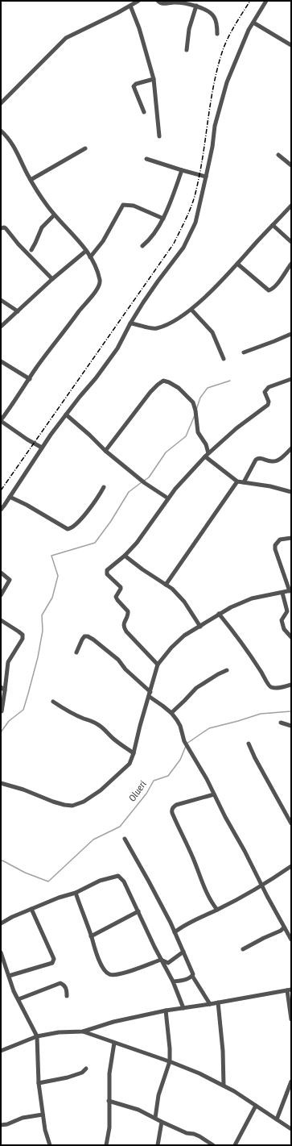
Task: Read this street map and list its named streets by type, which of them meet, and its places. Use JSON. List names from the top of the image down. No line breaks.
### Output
{"water":["Olueri"]}
